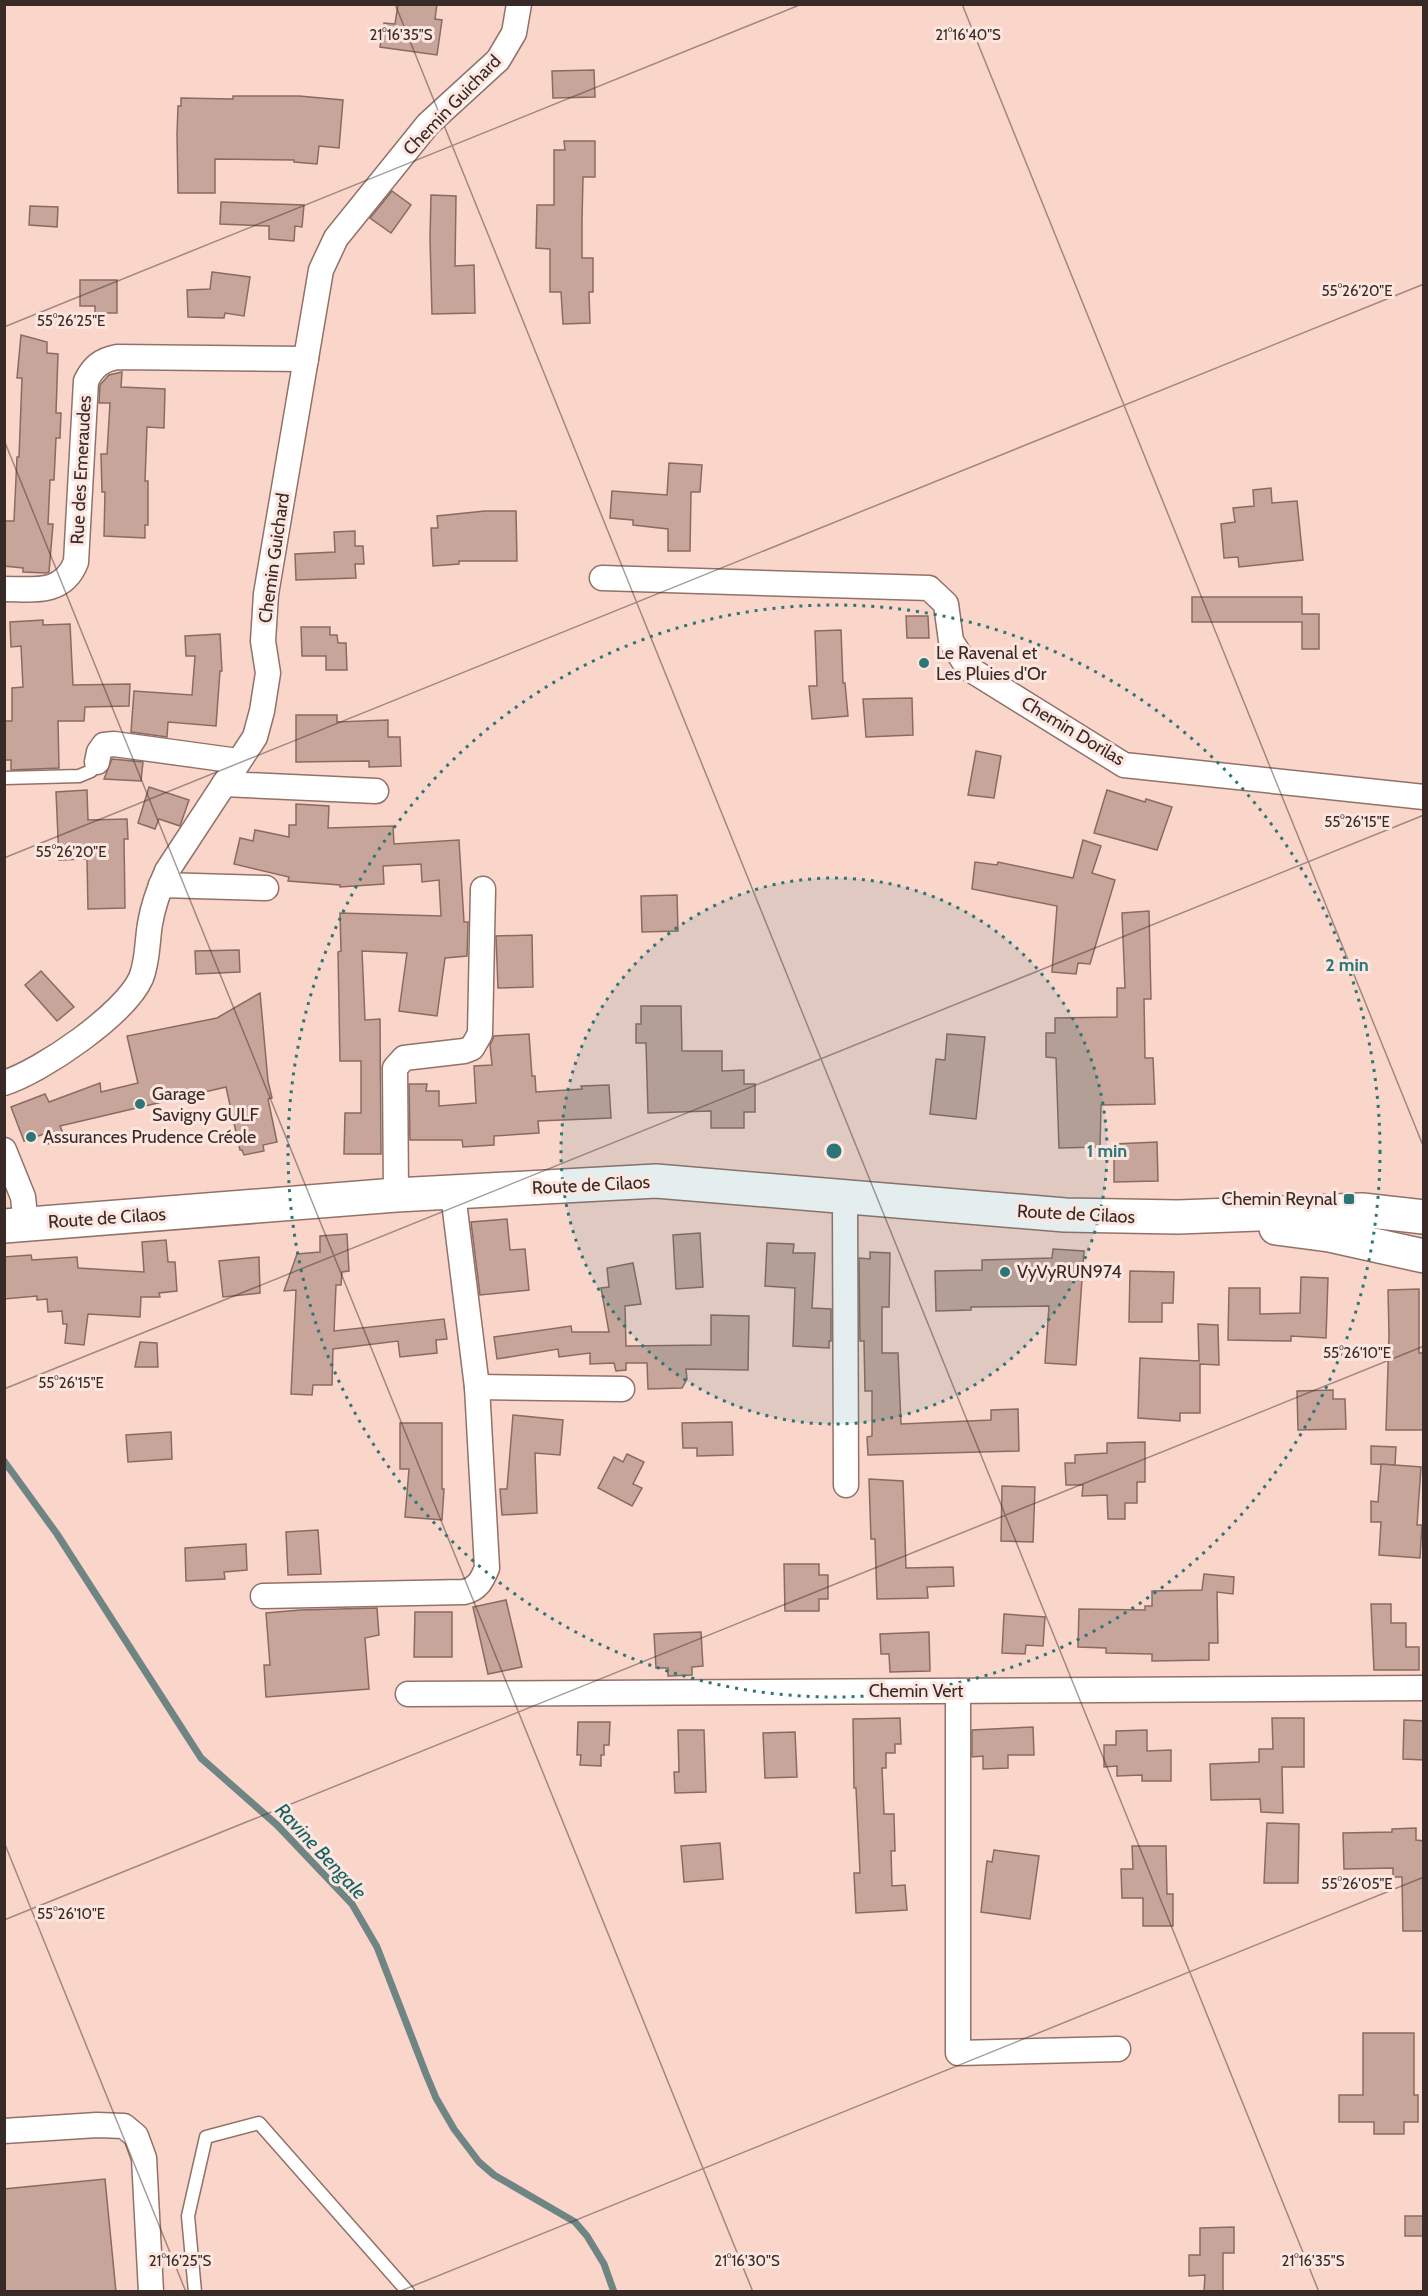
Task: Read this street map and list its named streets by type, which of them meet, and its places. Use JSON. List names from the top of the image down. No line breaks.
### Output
{"streets":{"main road":["Route de Cilaos"],"street":["Chemin Guichard","Rue des Emeraudes","Chemin Dorilas","Chemin Vert"]},"crossings":[["Chemin Guichard","Rue des Emeraudes"]],"water":["Ravine Bengale"],"places":{"other":["Le Ravenal et Les Pluies d'Or","Garage Savigny GULF","Assurances Prudence Créole","VyVyRUN974"],"transit":["Chemin Reynal"]},"coordinates":["21°16'35\"S","21°16'40\"S","55°26'20\"E","55°26'25\"E","55°26'15\"E","55°26'10\"E","55°26'05\"E","21°16'25\"S","21°16'30\"S"],"rings":["2 min","1 min"]}
